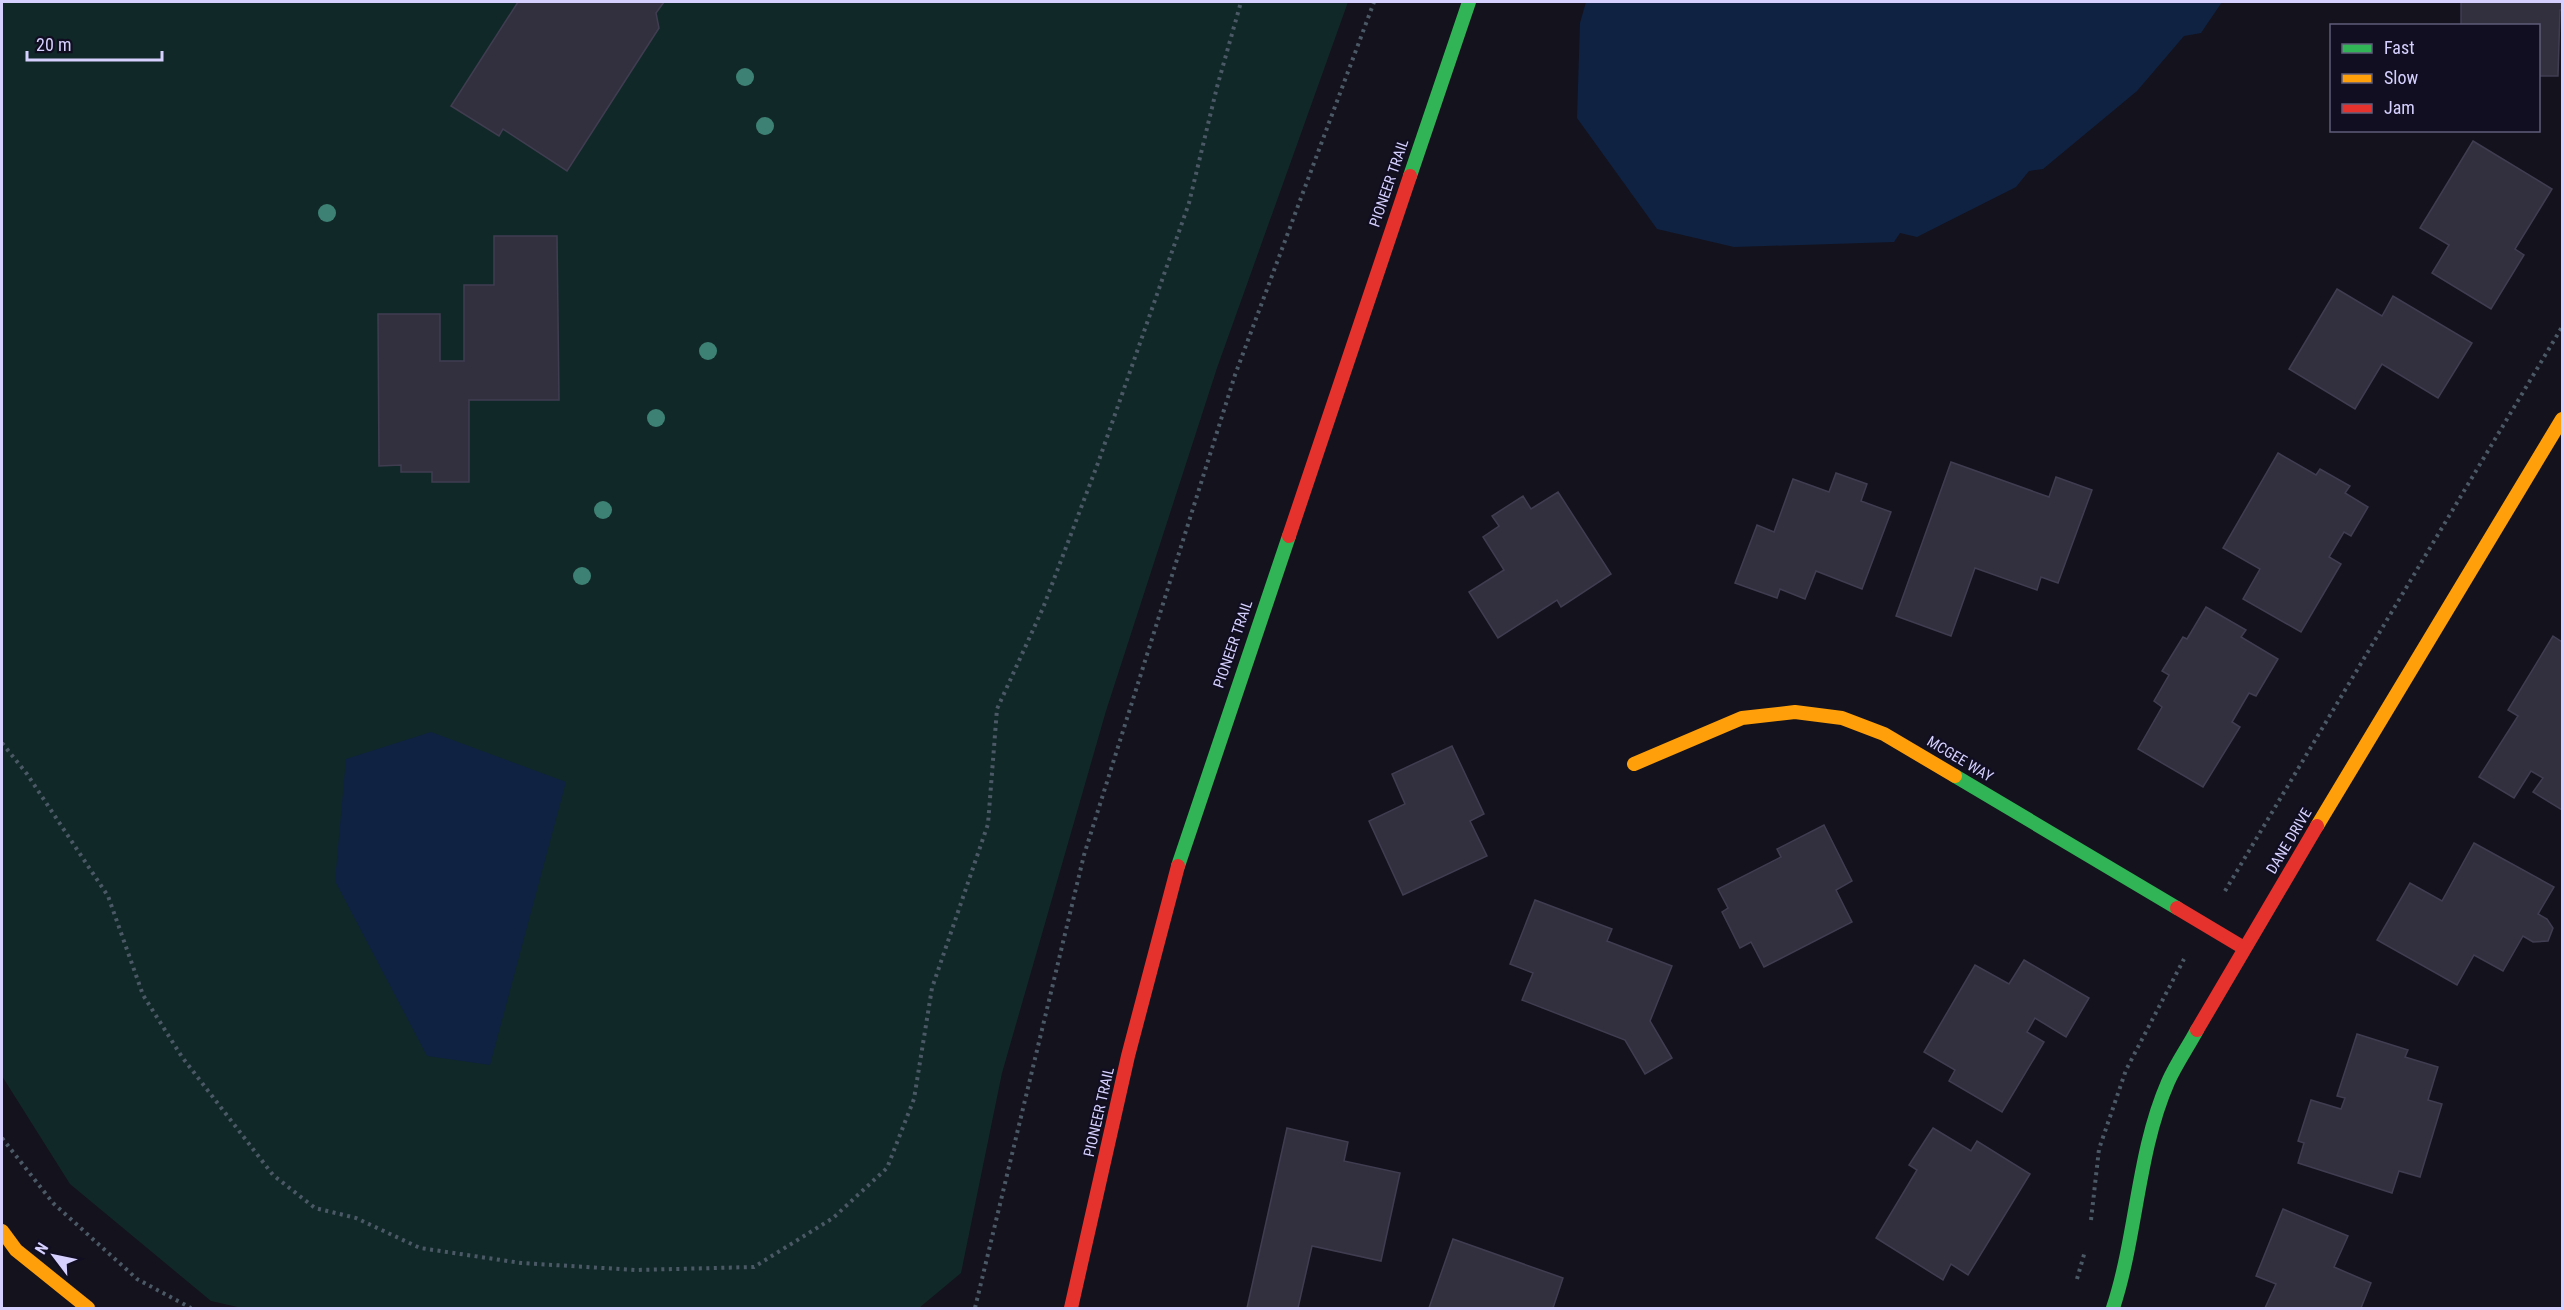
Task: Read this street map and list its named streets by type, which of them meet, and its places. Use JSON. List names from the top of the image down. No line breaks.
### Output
{"streets":{"street":["PIONEER TRAIL","MCGEE WAY","DANE DRIVE"]},"crossings":[["MCGEE WAY","DANE DRIVE"]],"legend":["Fast","Slow","Jam"],"scale_bar":"20 m","north":"top left"}
